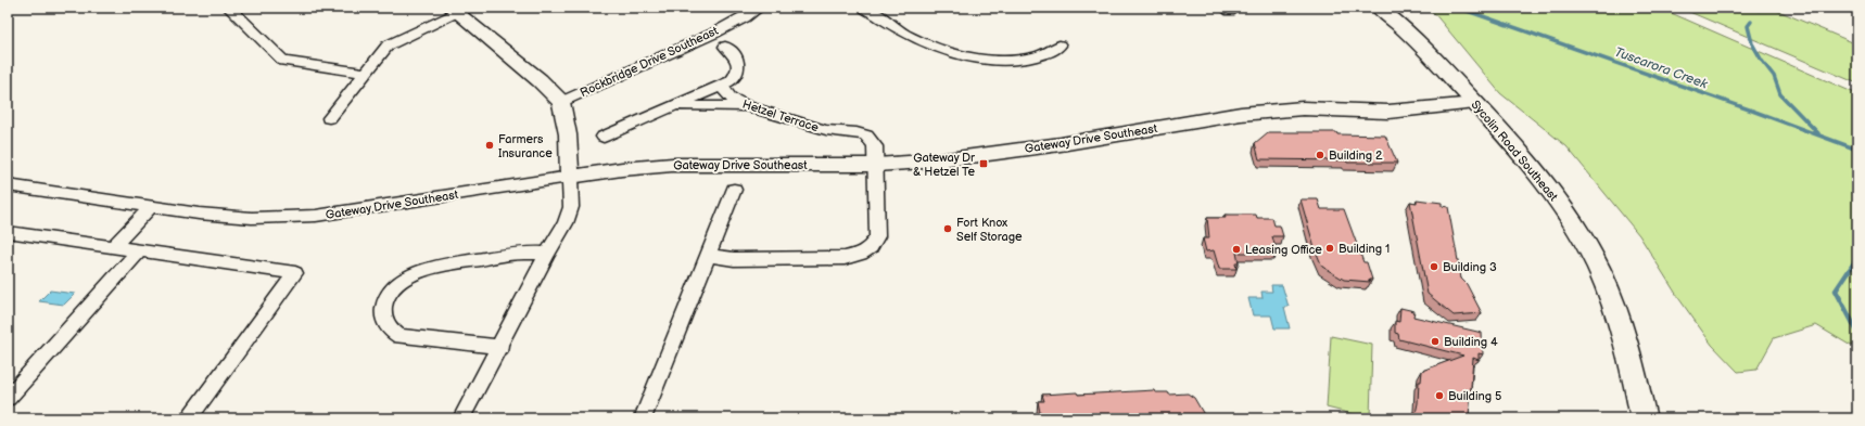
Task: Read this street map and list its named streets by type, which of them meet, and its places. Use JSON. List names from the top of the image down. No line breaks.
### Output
{"streets":{"main road":["Sycolin Road Southeast"],"street":["Rockbridge Drive Southeast","Hetzel Terrace","Gateway Drive Southeast"]},"crossings":[["Hetzel Terrace","Gateway Drive Southeast"],["Gateway Drive Southeast","Sycolin Road Southeast"]],"water":["Tuscarora Creek"],"places":{"other":["Farmers Insurance","Building 2","Fort Knox Self Storage","Building 1","Leasing Office","Building 3","Building 4","Building 5"],"transit":["Gateway Dr & Hetzel Te"]}}
